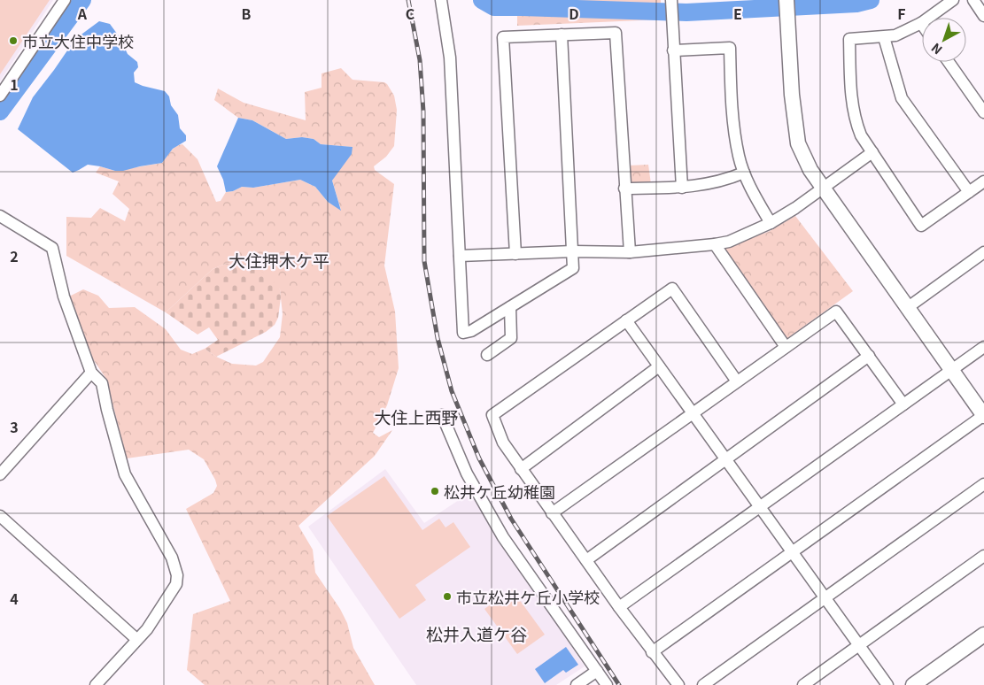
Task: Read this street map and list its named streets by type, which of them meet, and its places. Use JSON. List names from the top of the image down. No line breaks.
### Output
{"districts":["大住押木ケ平","大住上西野","松井入道ケ谷"],"places":["市立大住中学校","松井ケ丘幼稚園","市立松井ケ丘小学校"],"north":"bottom left","grid":{"columns":["A","B","C","D","E","F"],"rows":["1","2","3","4"]}}
